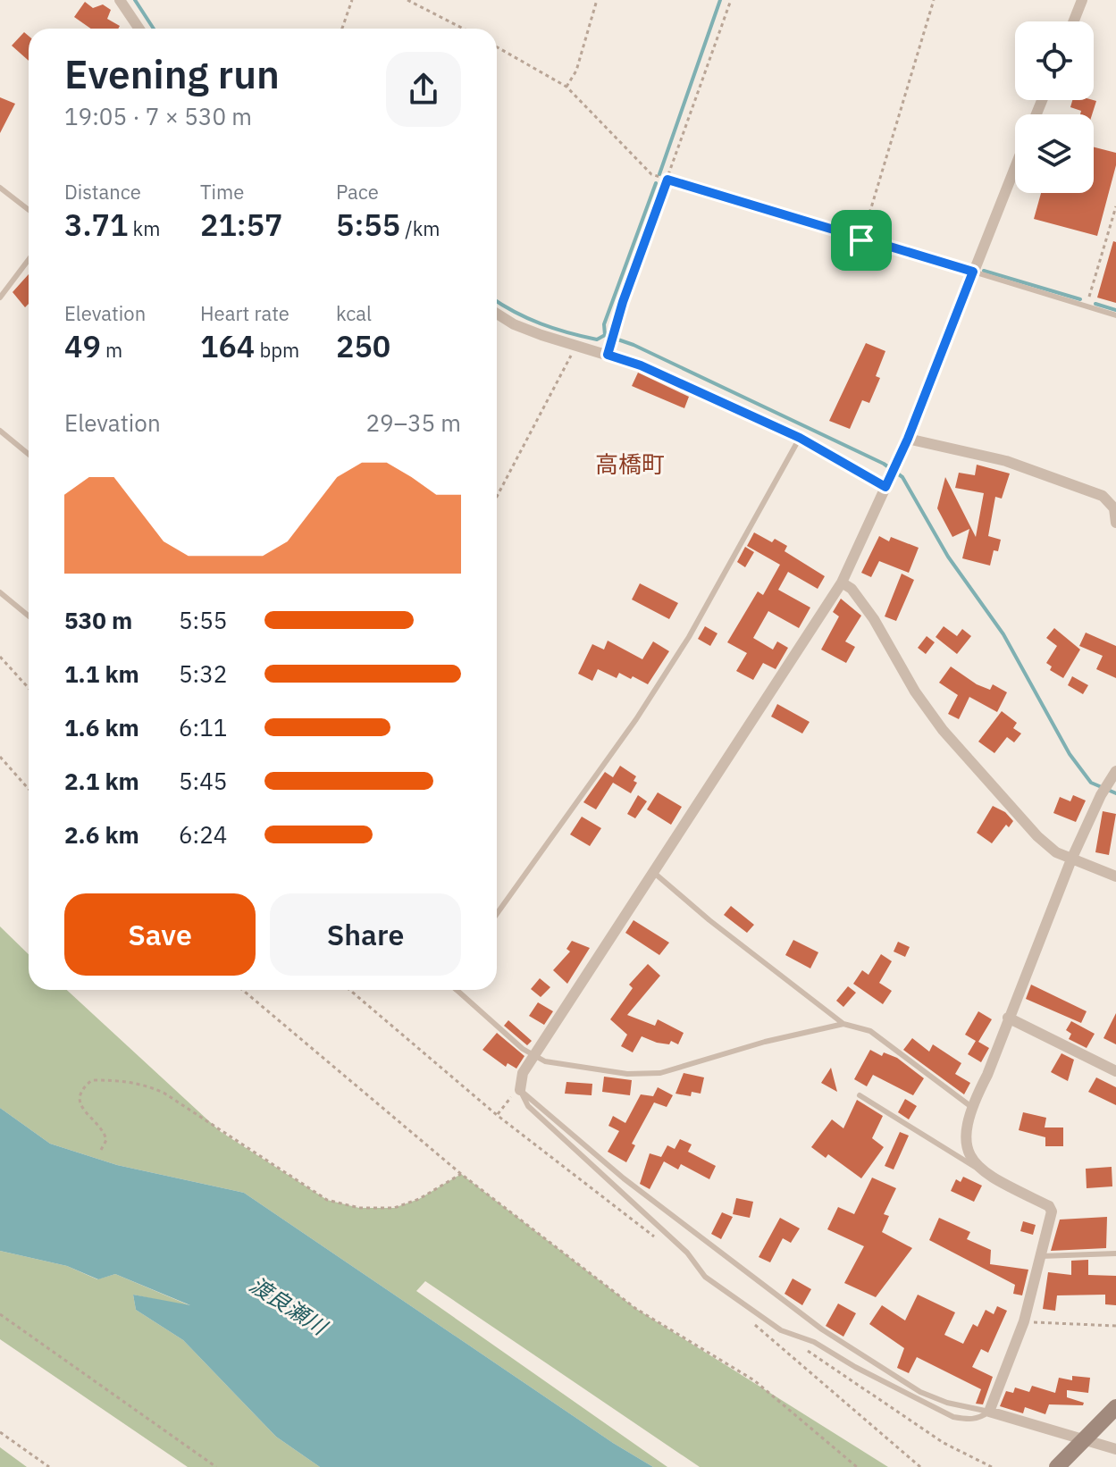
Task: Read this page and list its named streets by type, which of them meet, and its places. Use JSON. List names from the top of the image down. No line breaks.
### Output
{"districts":["高橋町"],"water":["渡良瀬川"],"page":{"heading":["Evening run","19:05 · 7 × 530 m"],"stats":[["Distance","3.71 km"],["Time","21:57"],["Pace","5:55 /km"],["Elevation","49 m"],["Heart rate","164 bpm"],["kcal","250"]],"chart":["Elevation","29–35 m"],"list":[{"name":"530 m","note":"5:55"},{"name":"1.1 km","note":"5:32"},{"name":"1.6 km","note":"6:11"},{"name":"2.1 km","note":"5:45"},{"name":"2.6 km","note":"6:24"}],"buttons":["Save","Share"]}}
